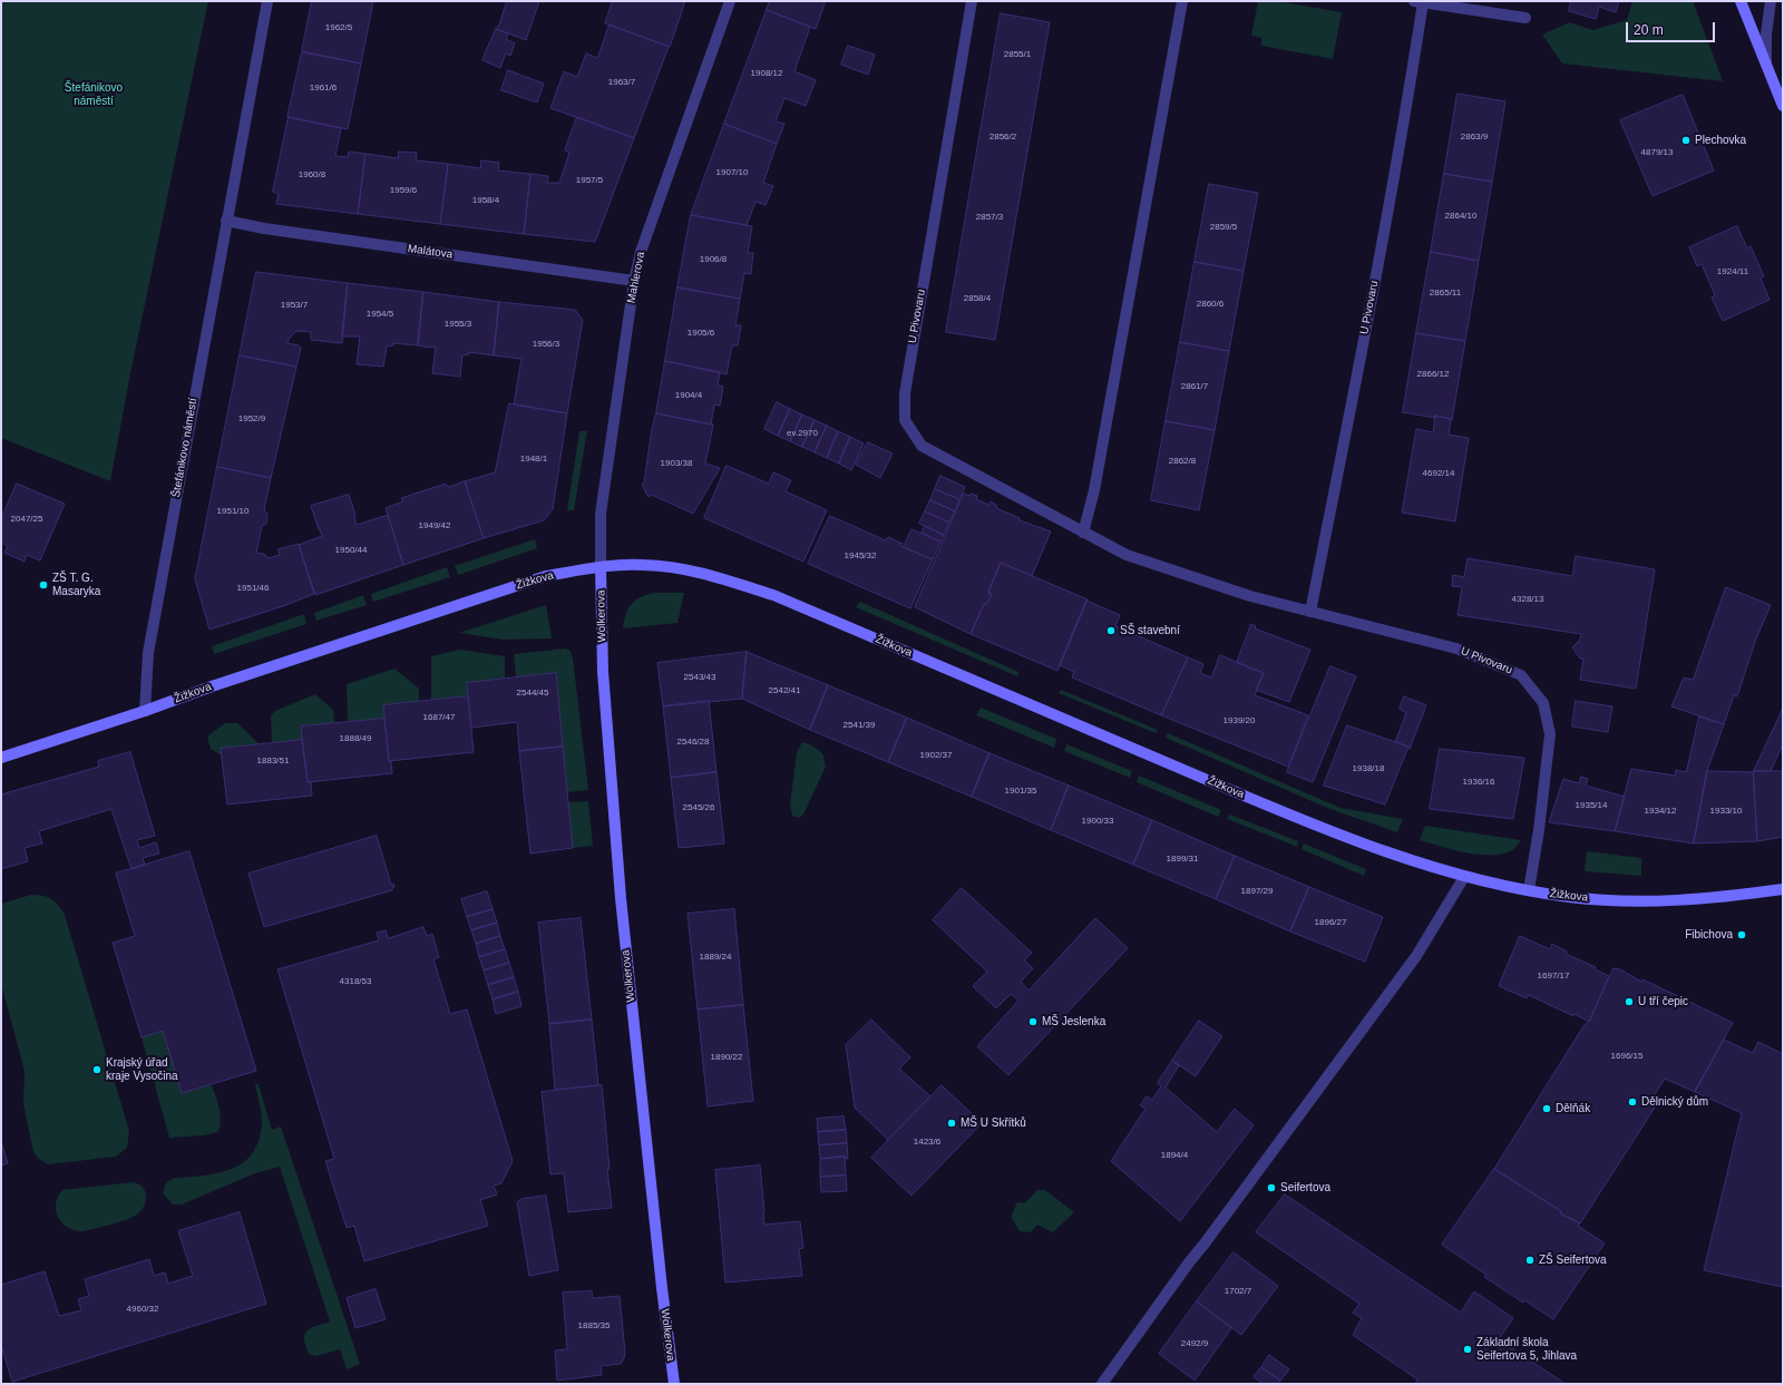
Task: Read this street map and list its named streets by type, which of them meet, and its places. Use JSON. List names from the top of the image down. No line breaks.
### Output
{"streets":{"main road":["Žižkova","Wolkerova"],"street":["Malátova","Mahlerova","U Pivovaru","Štefánikovo náměstí"]},"crossings":[["Malátova","Mahlerova"],["Malátova","Štefánikovo náměstí"],["Mahlerova","Žižkova"],["Mahlerova","Wolkerova"],["U Pivovaru","Žižkova"],["Štefánikovo náměstí","Žižkova"],["Žižkova","Wolkerova"]],"parks":["Štefánikovo náměstí"],"places":["Plechovka","ZŠ T. G. Masaryka","SŠ stavební","Fibichova","U tří čepic","MŠ Jeslenka","Krajský úřad kraje Vysočina","Dělnický dům","Dělňák","MŠ U Skřítků","Seifertova","ZŠ Seifertova","Základní škola Seifertova 5, Jihlava"],"house_numbers":["1962/5","2855/1","1908/12","1963/7","1961/6","2856/2","2863/9","4879/13","1907/10","1960/8","1957/5","1959/6","1958/4","2864/10","2857/3","2859/5","1906/8","1924/11","2865/11","2858/4","2860/6","1953/7","1954/5","1955/3","1905/6","1956/3","2866/12","2861/7","1904/4","1952/9","ev.2970","1948/1","2862/8","1903/38","4692/14","1951/10","2047/25","1949/42","1950/44","1945/32","1951/46","4328/13","2543/43","2542/41","2544/45","1687/47","1939/20","2541/39","1888/49","2546/28","1902/37","1883/51","1938/18","1936/16","1901/35","1935/14","2545/26","1934/12","1933/10","1900/33","1899/31","1897/29","1896/27","1889/24","1697/17","4318/53","1696/15","1890/22","1423/6","1894/4","1702/7","4960/32","1885/35","2492/9"],"scale_bar":"20 m"}
